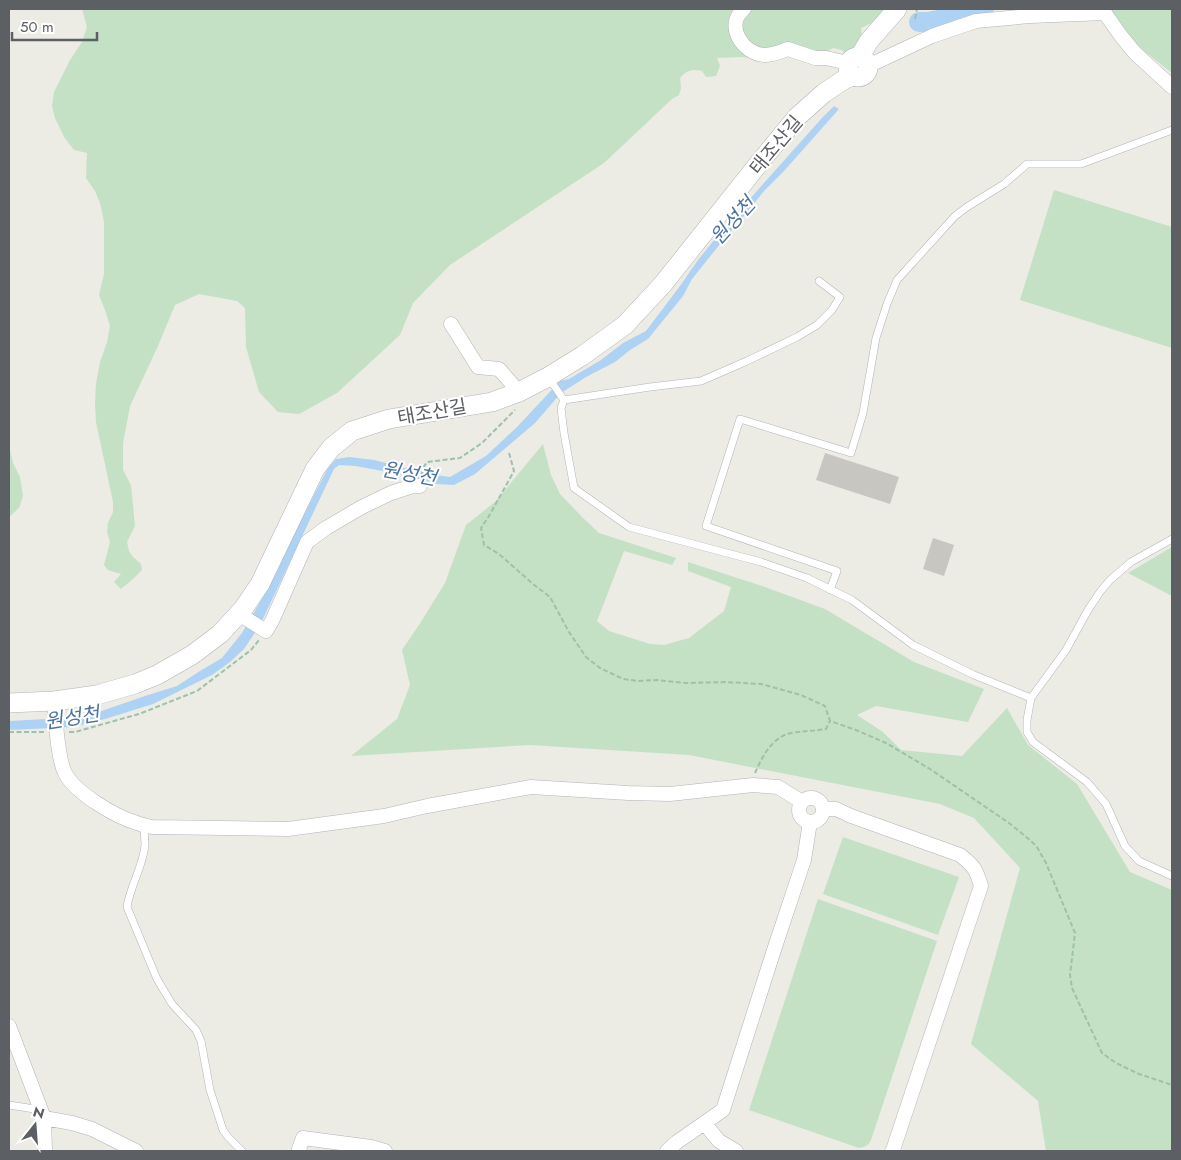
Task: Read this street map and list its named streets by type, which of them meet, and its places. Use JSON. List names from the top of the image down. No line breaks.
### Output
{"streets":{"street":["태조산길"]},"water":["원성천"],"scale_bar":"50 m","north":"top"}
